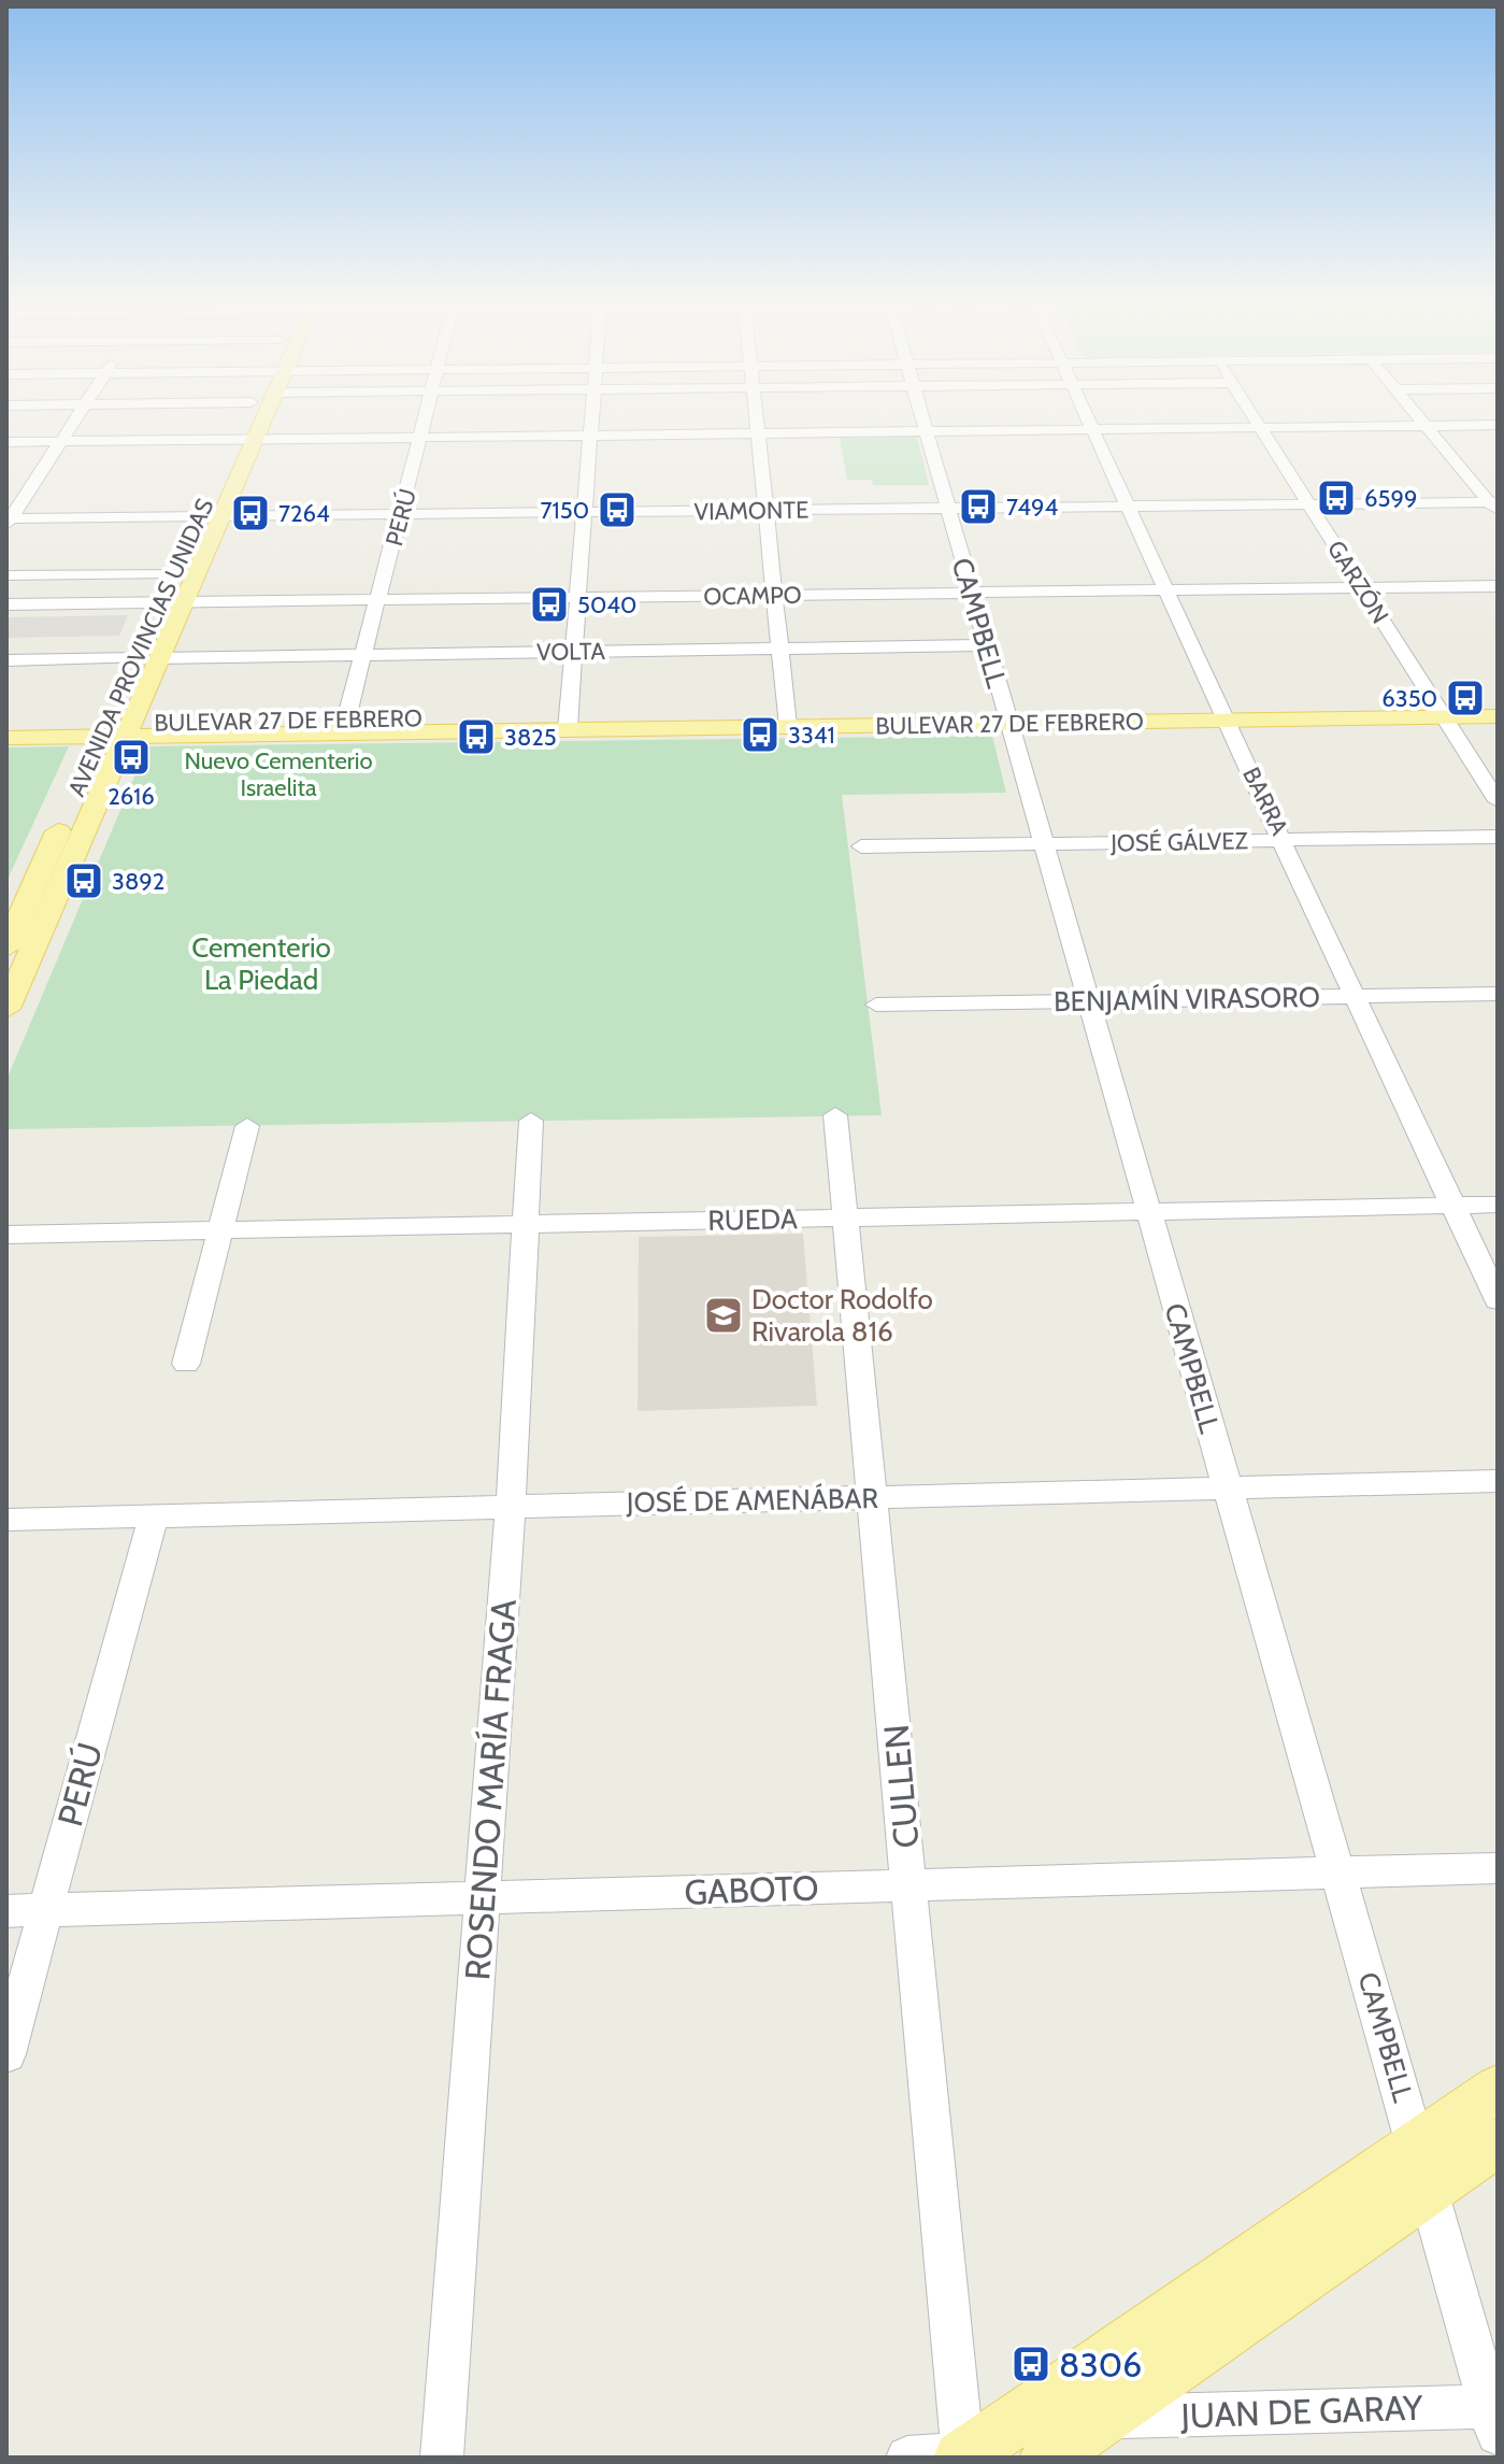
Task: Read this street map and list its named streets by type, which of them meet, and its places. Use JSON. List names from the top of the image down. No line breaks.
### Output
{"streets":{"main road":["AVENIDA PROVINCIAS UNIDAS","BULEVAR 27 DE FEBRERO"],"street":["VIAMONTE","PERÚ","GARZÓN","OCAMPO","CAMPBELL","VOLTA","BARRA","JOSÉ GÁLVEZ","BENJAMÍN VIRASORO","RUEDA","JOSÉ DE AMENÁBAR","CULLEN","ROSENDO MARÍA FRAGA","GABOTO","JUAN DE GARAY"]},"crossings":[["VIAMONTE","PERÚ"],["VIAMONTE","GARZÓN"],["VIAMONTE","CAMPBELL"],["VIAMONTE","AVENIDA PROVINCIAS UNIDAS"],["VIAMONTE","BARRA"],["PERÚ","OCAMPO"],["PERÚ","VOLTA"],["PERÚ","BULEVAR 27 DE FEBRERO"],["PERÚ","JOSÉ DE AMENÁBAR"],["PERÚ","GABOTO"],["GARZÓN","OCAMPO"],["GARZÓN","BULEVAR 27 DE FEBRERO"],["OCAMPO","CAMPBELL"],["OCAMPO","AVENIDA PROVINCIAS UNIDAS"],["OCAMPO","BARRA"],["CAMPBELL","VOLTA"],["CAMPBELL","BULEVAR 27 DE FEBRERO"],["CAMPBELL","JOSÉ GÁLVEZ"],["CAMPBELL","BENJAMÍN VIRASORO"],["CAMPBELL","RUEDA"],["CAMPBELL","JOSÉ DE AMENÁBAR"],["CAMPBELL","GABOTO"],["CAMPBELL","JUAN DE GARAY"],["AVENIDA PROVINCIAS UNIDAS","VOLTA"],["AVENIDA PROVINCIAS UNIDAS","BULEVAR 27 DE FEBRERO"],["BULEVAR 27 DE FEBRERO","BARRA"],["BARRA","JOSÉ GÁLVEZ"],["BARRA","BENJAMÍN VIRASORO"],["BARRA","RUEDA"],["RUEDA","CULLEN"],["RUEDA","ROSENDO MARÍA FRAGA"],["JOSÉ DE AMENÁBAR","CULLEN"],["JOSÉ DE AMENÁBAR","ROSENDO MARÍA FRAGA"],["CULLEN","GABOTO"],["ROSENDO MARÍA FRAGA","GABOTO"]],"parks":["Nuevo Cementerio Israelita","Cementerio La Piedad"],"places":{"bus stop":["6599","7494","7150","7264","5040","6350","3341","3825","2616","3892","8306"],"school or university":["Doctor Rodolfo Rivarola 816"]}}
